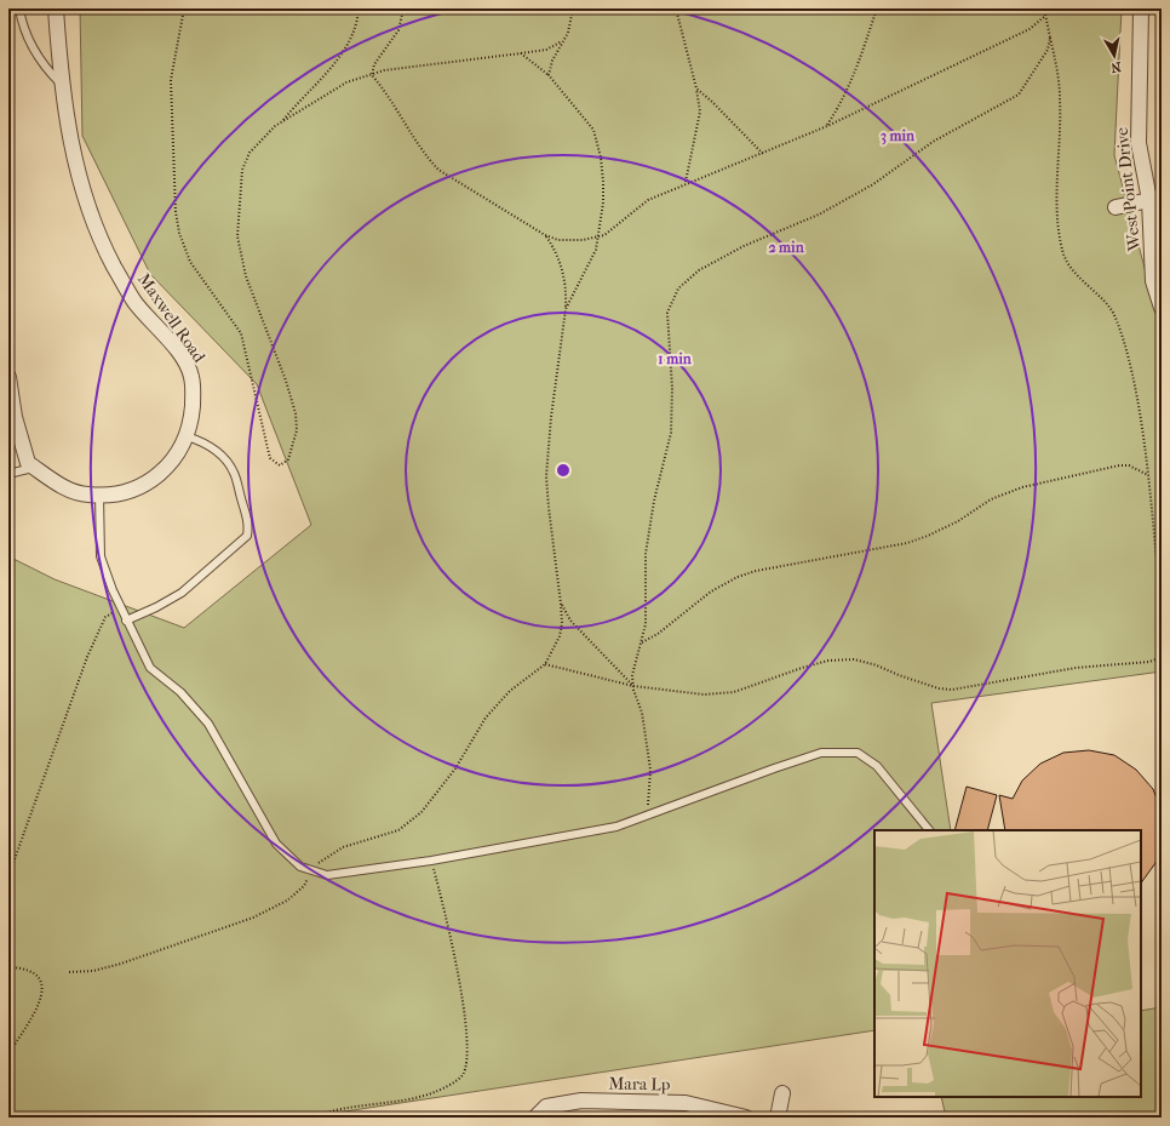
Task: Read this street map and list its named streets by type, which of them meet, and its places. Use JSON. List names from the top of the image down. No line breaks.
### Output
{"streets":{"street":["West Point Drive","Maxwell Road","Mara Lp"]},"north":"bottom","rings":["3 min","2 min","1 min"]}
